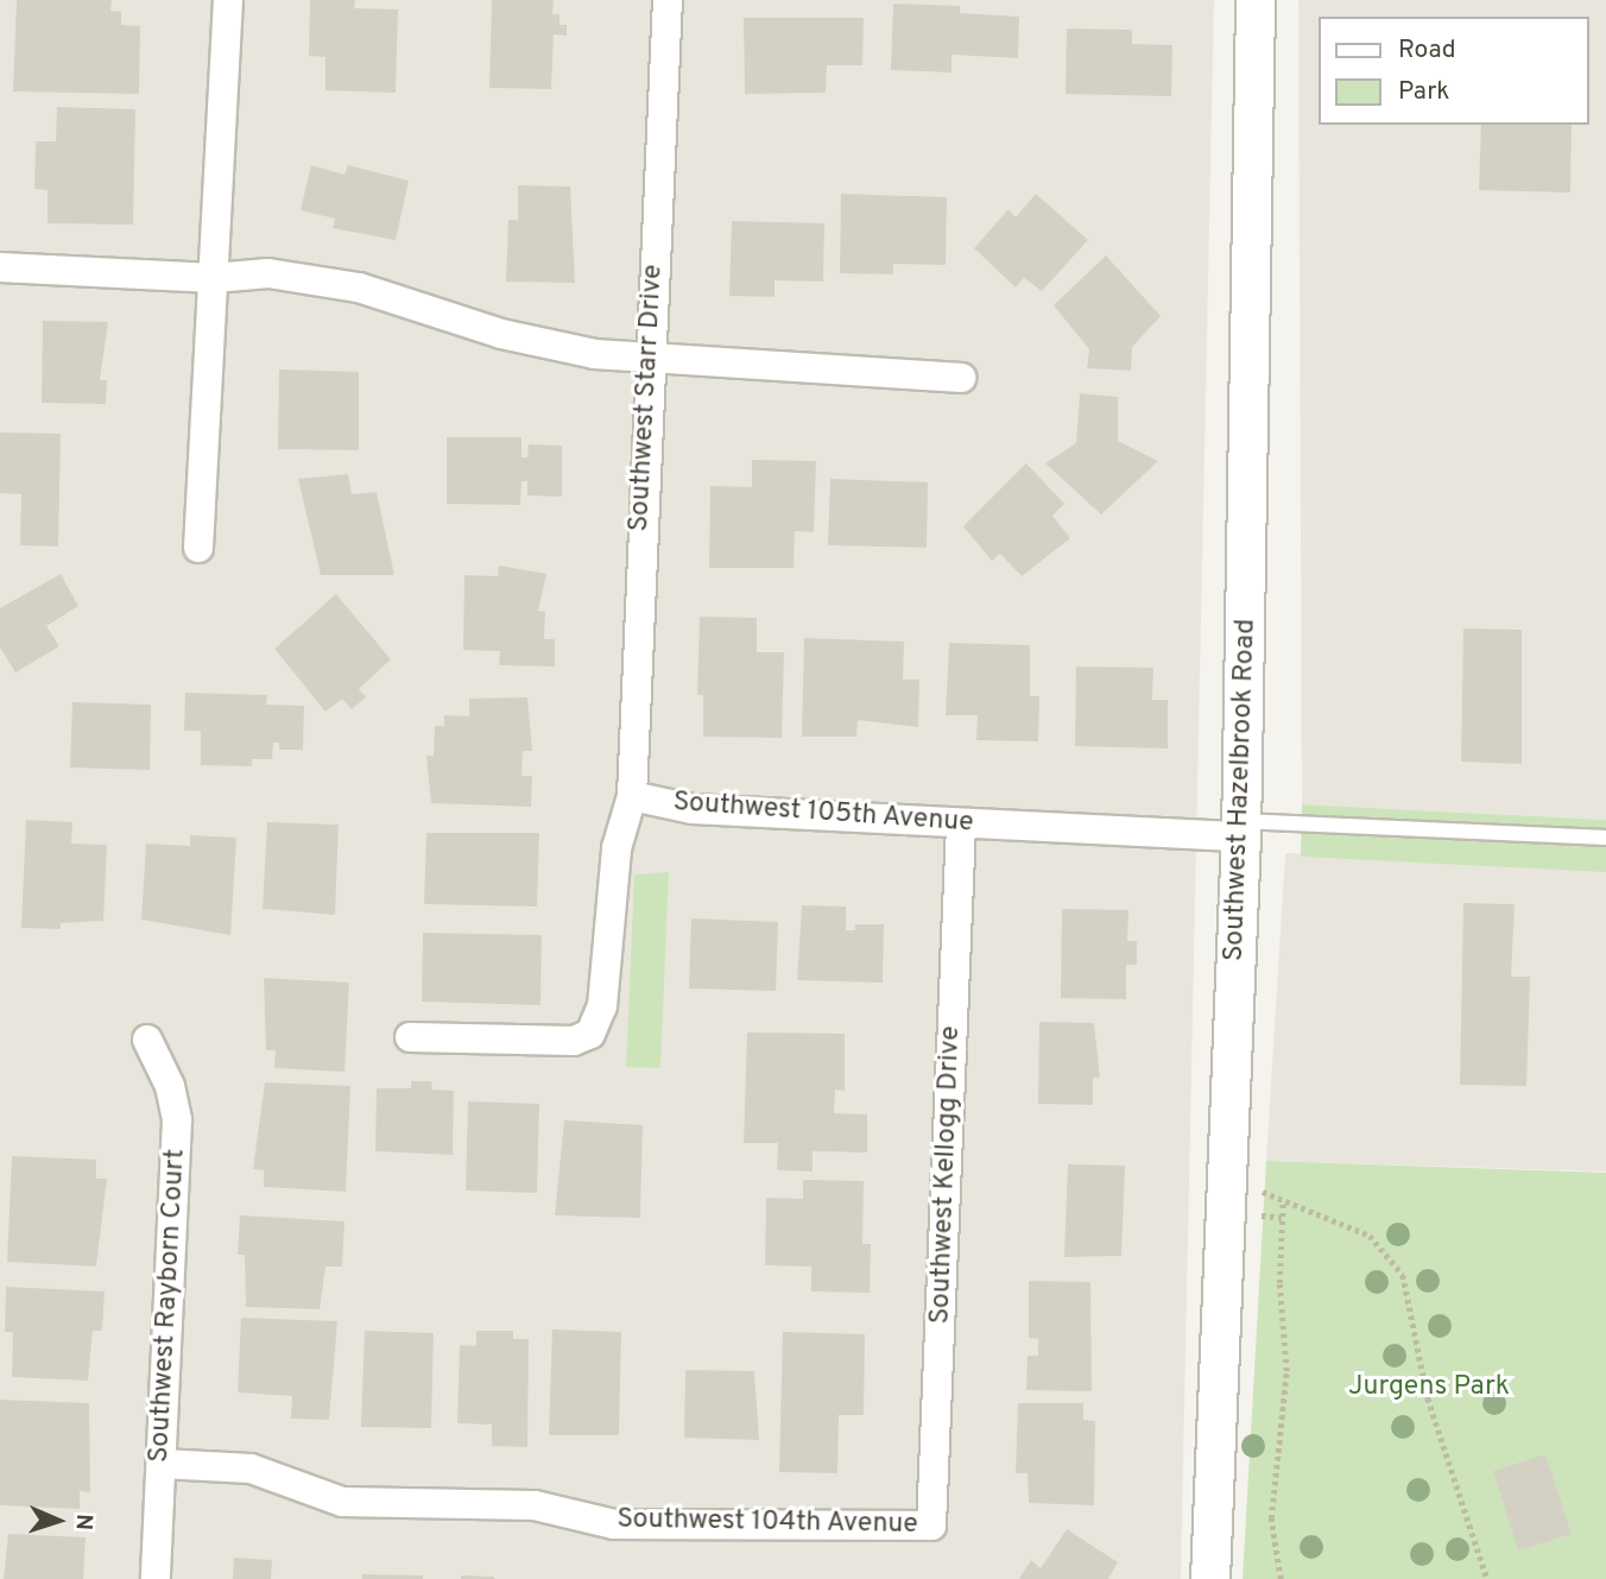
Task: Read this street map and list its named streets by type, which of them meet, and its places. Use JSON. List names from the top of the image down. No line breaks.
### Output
{"streets":{"street":["Southwest Starr Drive","Southwest Hazelbrook Road","Southwest 105th Avenue","Southwest Kellogg Drive","Southwest Rayborn Court","Southwest 104th Avenue"]},"crossings":[["Southwest Starr Drive","Southwest 105th Avenue"],["Southwest Hazelbrook Road","Southwest 105th Avenue"],["Southwest 105th Avenue","Southwest Kellogg Drive"],["Southwest Kellogg Drive","Southwest 104th Avenue"],["Southwest Rayborn Court","Southwest 104th Avenue"]],"parks":["Jurgens Park"],"legend":["Road","Park"],"north":"right"}
